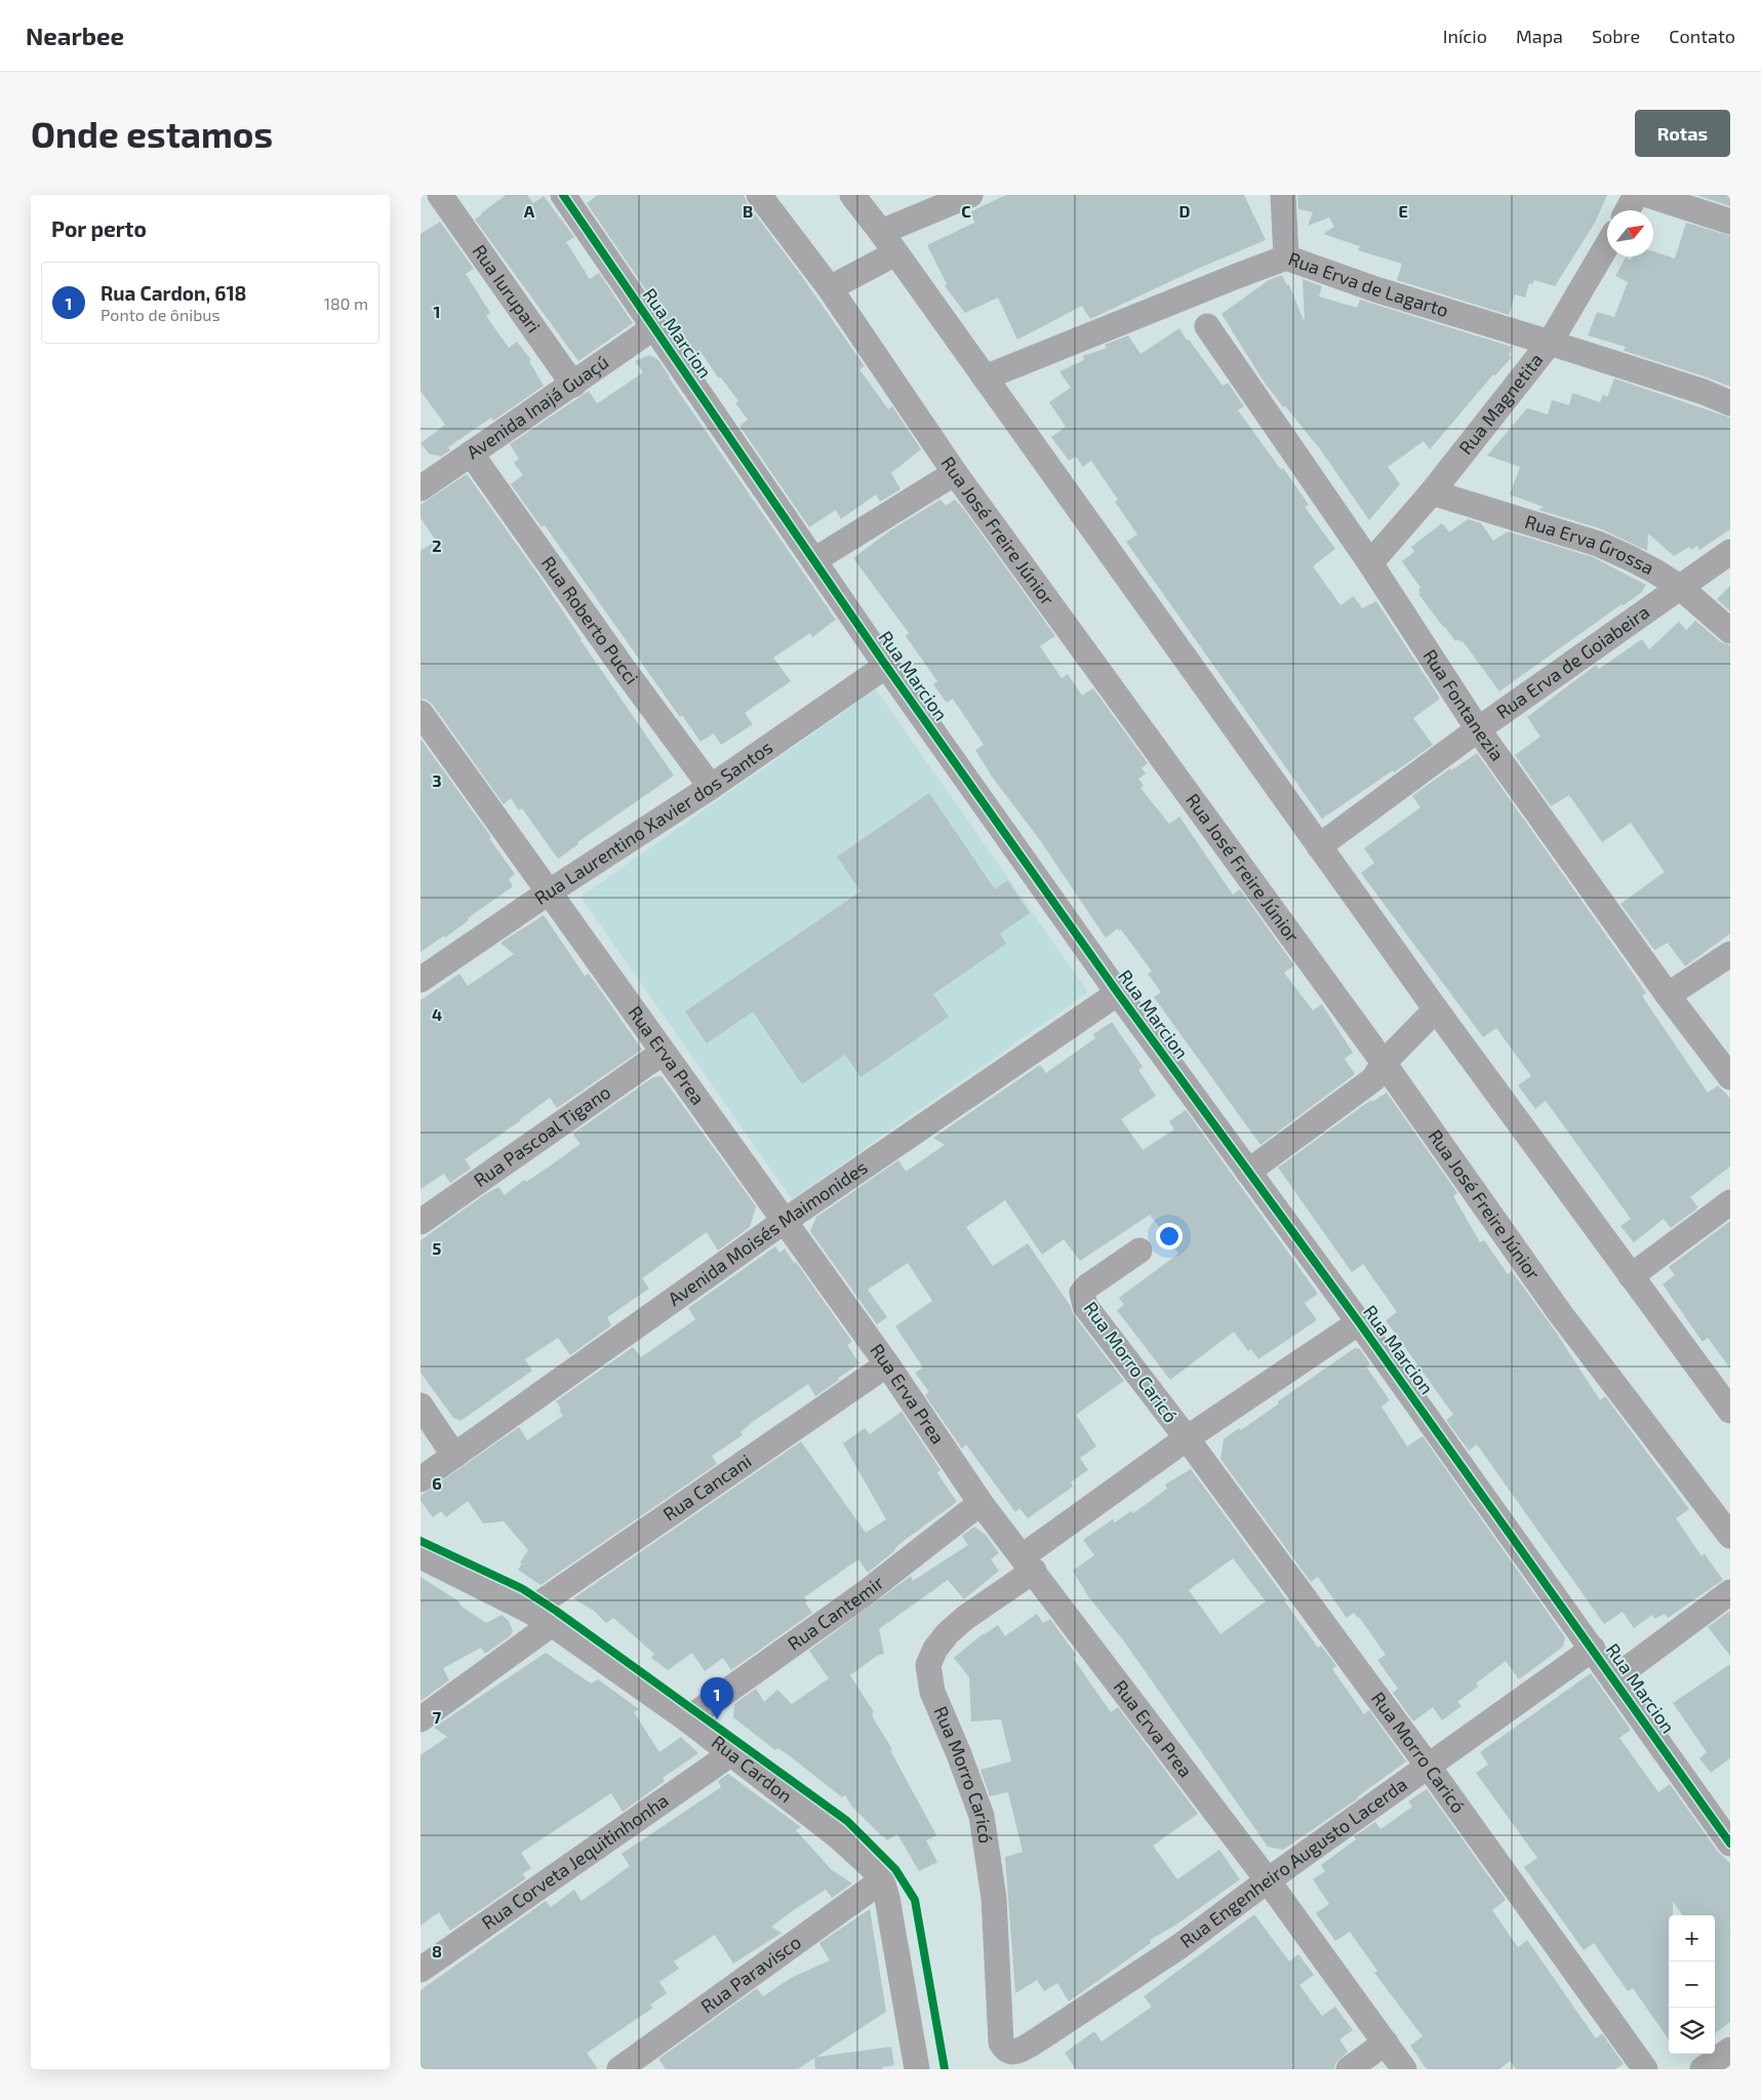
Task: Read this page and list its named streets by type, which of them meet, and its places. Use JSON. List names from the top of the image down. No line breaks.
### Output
{"streets":{"street":["Rua Erva de Lagarto","Rua Iurupari","Rua Marcion","Rua Magnetita","Avenida Inajá Guaçú","Rua José Freire Júnior","Rua Erva Grossa","Rua Roberto Pucci","Rua Erva de Goiabeira","Rua Fontanezia","Rua Laurentino Xavier dos Santos","Rua Erva Prea","Rua Pascoal Tigano","Avenida Moisés Maimonides","Rua Morro Caricó","Rua Cancani","Rua Cantemir","Rua Cardon","Rua Corveta Jequitinhonha","Rua Engenheiro Augusto Lacerda","Rua Paravisco"]},"crossings":[["Rua Erva de Lagarto","Rua Magnetita"],["Rua Iurupari","Avenida Inajá Guaçú"],["Rua Marcion","Avenida Inajá Guaçú"],["Rua Marcion","Rua Laurentino Xavier dos Santos"],["Rua Marcion","Avenida Moisés Maimonides"],["Rua Marcion","Rua Morro Caricó"],["Rua Marcion","Rua Engenheiro Augusto Lacerda"],["Rua Magnetita","Rua Erva Grossa"],["Rua Magnetita","Rua Fontanezia"],["Avenida Inajá Guaçú","Rua Roberto Pucci"],["Rua Erva Grossa","Rua Erva de Goiabeira"],["Rua Roberto Pucci","Rua Laurentino Xavier dos Santos"],["Rua Erva de Goiabeira","Rua Fontanezia"],["Rua Laurentino Xavier dos Santos","Rua Erva Prea"],["Rua Erva Prea","Rua Pascoal Tigano"],["Rua Erva Prea","Avenida Moisés Maimonides"],["Rua Erva Prea","Rua Morro Caricó"],["Rua Erva Prea","Rua Cancani"],["Rua Erva Prea","Rua Cantemir"],["Rua Erva Prea","Rua Engenheiro Augusto Lacerda"],["Rua Morro Caricó","Rua Engenheiro Augusto Lacerda"],["Rua Cancani","Rua Cardon"],["Rua Cantemir","Rua Cardon"],["Rua Cardon","Rua Corveta Jequitinhonha"],["Rua Cardon","Rua Paravisco"]],"north":"top right","page":{"header":"Nearbee","nav":["Início","Mapa","Sobre","Contato"],"buttons":"Rotas","title":"Onde estamos","heading":"Por perto","list":[{"mark":"1","name":"Rua Cardon, 618","note":"Ponto de ônibus","value":"180 m"}],"pins":"1","map_buttons":["+","−"]},"grid":{"columns":["A","B","C","D","E"],"rows":["1","2","3","4","5","6","7","8"]}}
